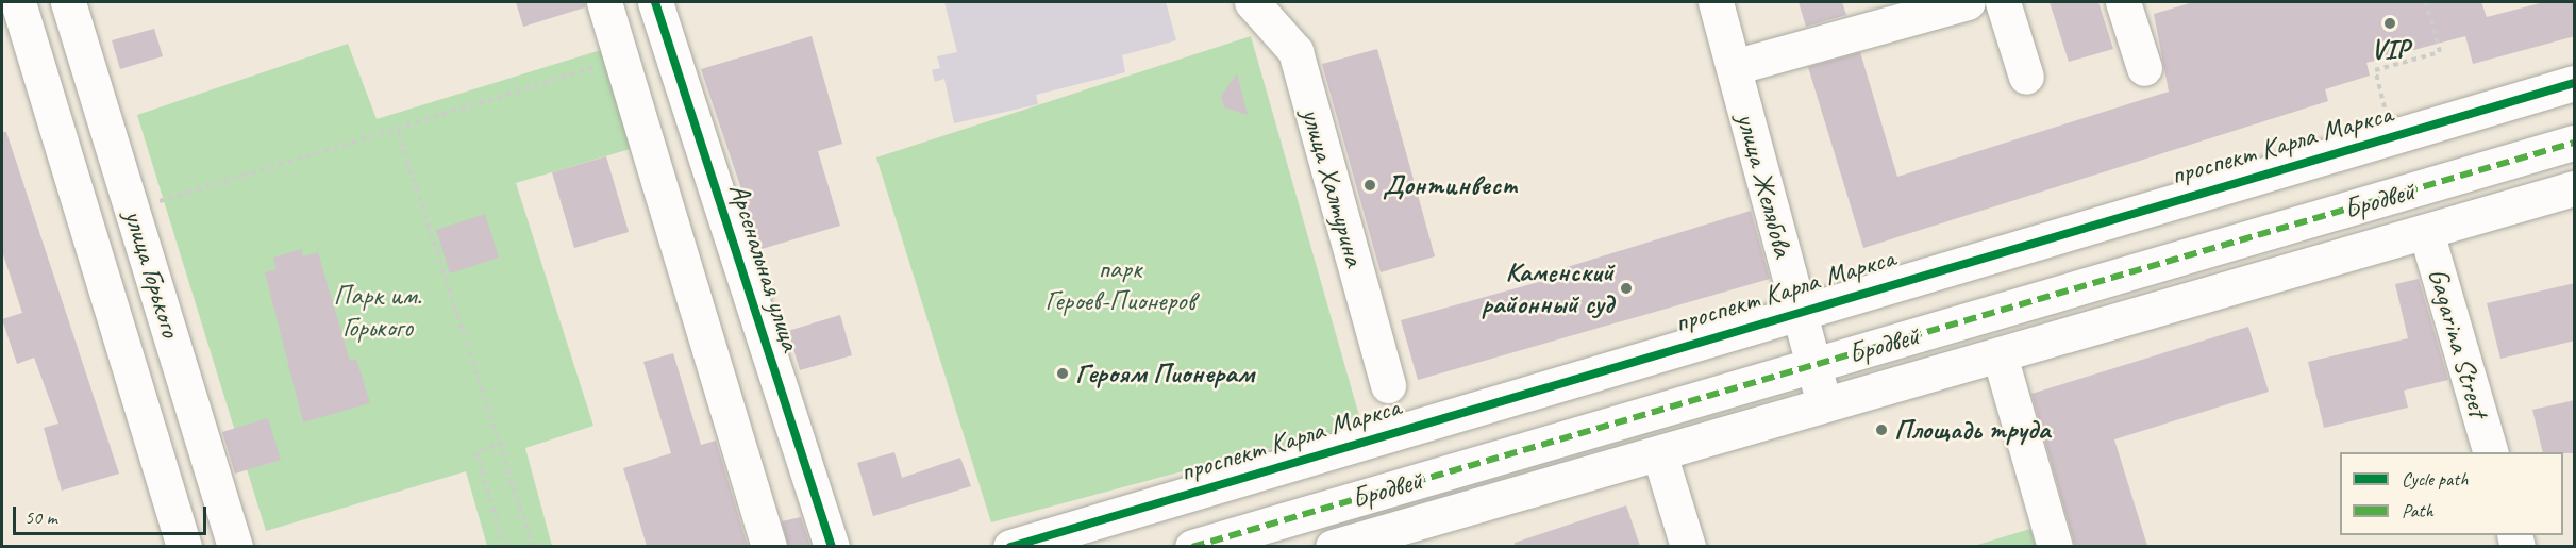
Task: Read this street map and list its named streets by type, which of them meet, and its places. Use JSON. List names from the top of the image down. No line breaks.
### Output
{"streets":{"street":["проспект Карла Маркса","улица Желябова","улица Халтурина","Бродвей","Арсенальная улица","улица Горького","Gagarina Street"]},"crossings":[["проспект Карла Маркса","улица Желябова"],["улица Желябова","Бродвей"]],"parks":["парк Героев-Пионеров","Парк им. Горького"],"places":["VIP","Донтинвест","Каменский районный суд","Героям Пионерам","Площадь труда"],"legend":["Cycle path","Path"],"scale_bar":"50 m"}
